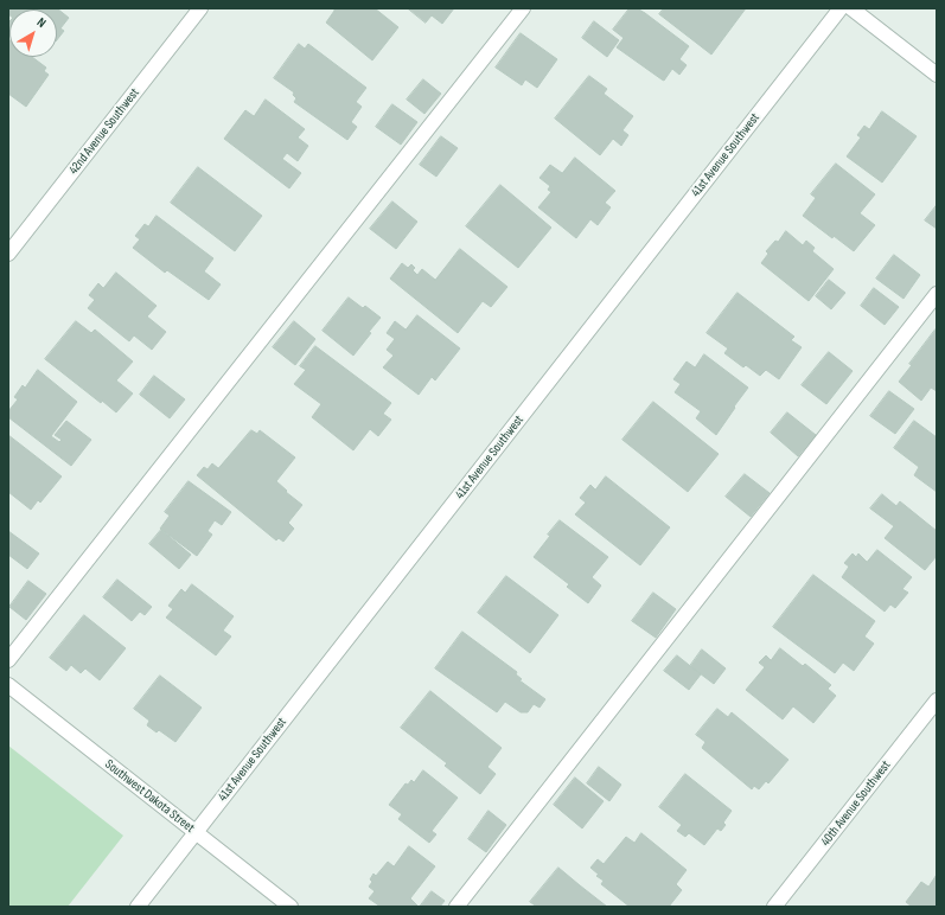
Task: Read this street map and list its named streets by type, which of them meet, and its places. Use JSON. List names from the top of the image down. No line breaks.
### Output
{"streets":{"street":["42nd Avenue Southwest","41st Avenue Southwest","Southwest Dakota Street","40th Avenue Southwest"]},"crossings":[["41st Avenue Southwest","Southwest Dakota Street"]],"north":"top right"}
